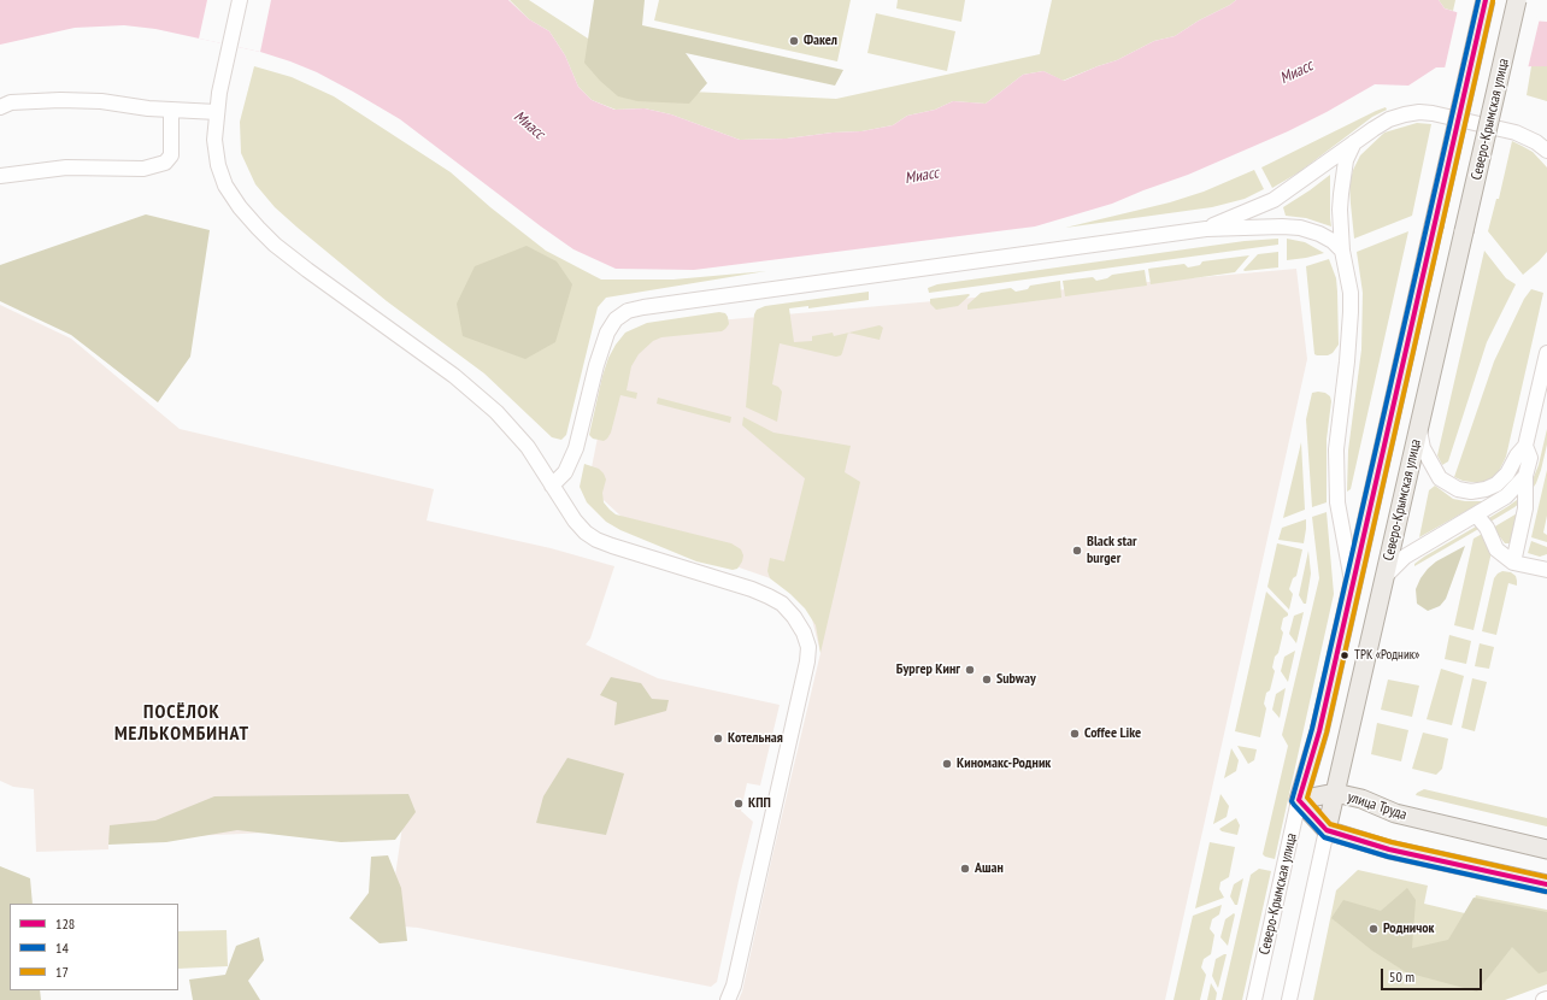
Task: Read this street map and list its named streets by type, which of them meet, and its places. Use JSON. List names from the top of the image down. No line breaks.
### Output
{"streets":{"main road":["Северо-Крымская улица","улица Труда"]},"crossings":[["Северо-Крымская улица","улица Труда"]],"districts":["ПОСЁЛОК МЕЛЬКОМБИНАТ"],"water":["Миасс"],"places":["Факел","Black star burger","ТРК «Родник»","Бургер Кинг","Subway","Coffee Like","Котельная","Киномакс-Родник","КПП","Ашан","Родничок"],"lines":["transit line 128","transit line 14","transit line 17"],"legend":["128","14","17"],"scale_bar":"50 m"}
